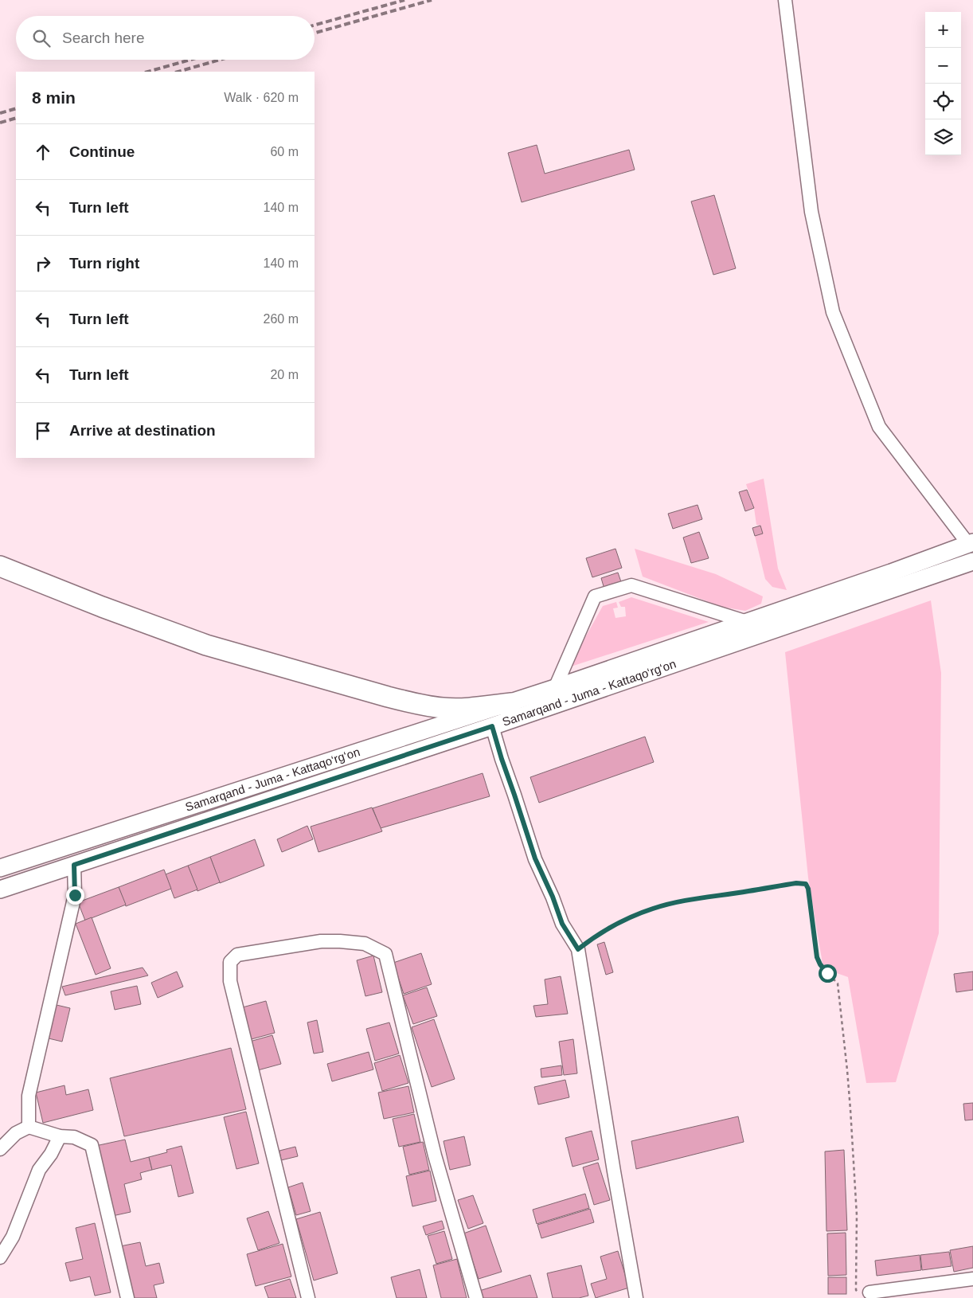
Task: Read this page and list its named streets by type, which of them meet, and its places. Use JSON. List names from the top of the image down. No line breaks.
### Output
{"streets":{"main road":["Samarqand - Juma - Kattaqo‘rg‘on"]},"page":{"map_buttons":["+","−"],"search":"Search here","heading":["8 min","Walk · 620 m"],"list":[["Continue","60 m"],["Turn left","140 m"],["Turn right","140 m"],["Turn left","260 m"],["Turn left","20 m"],"Arrive at destination"]}}
